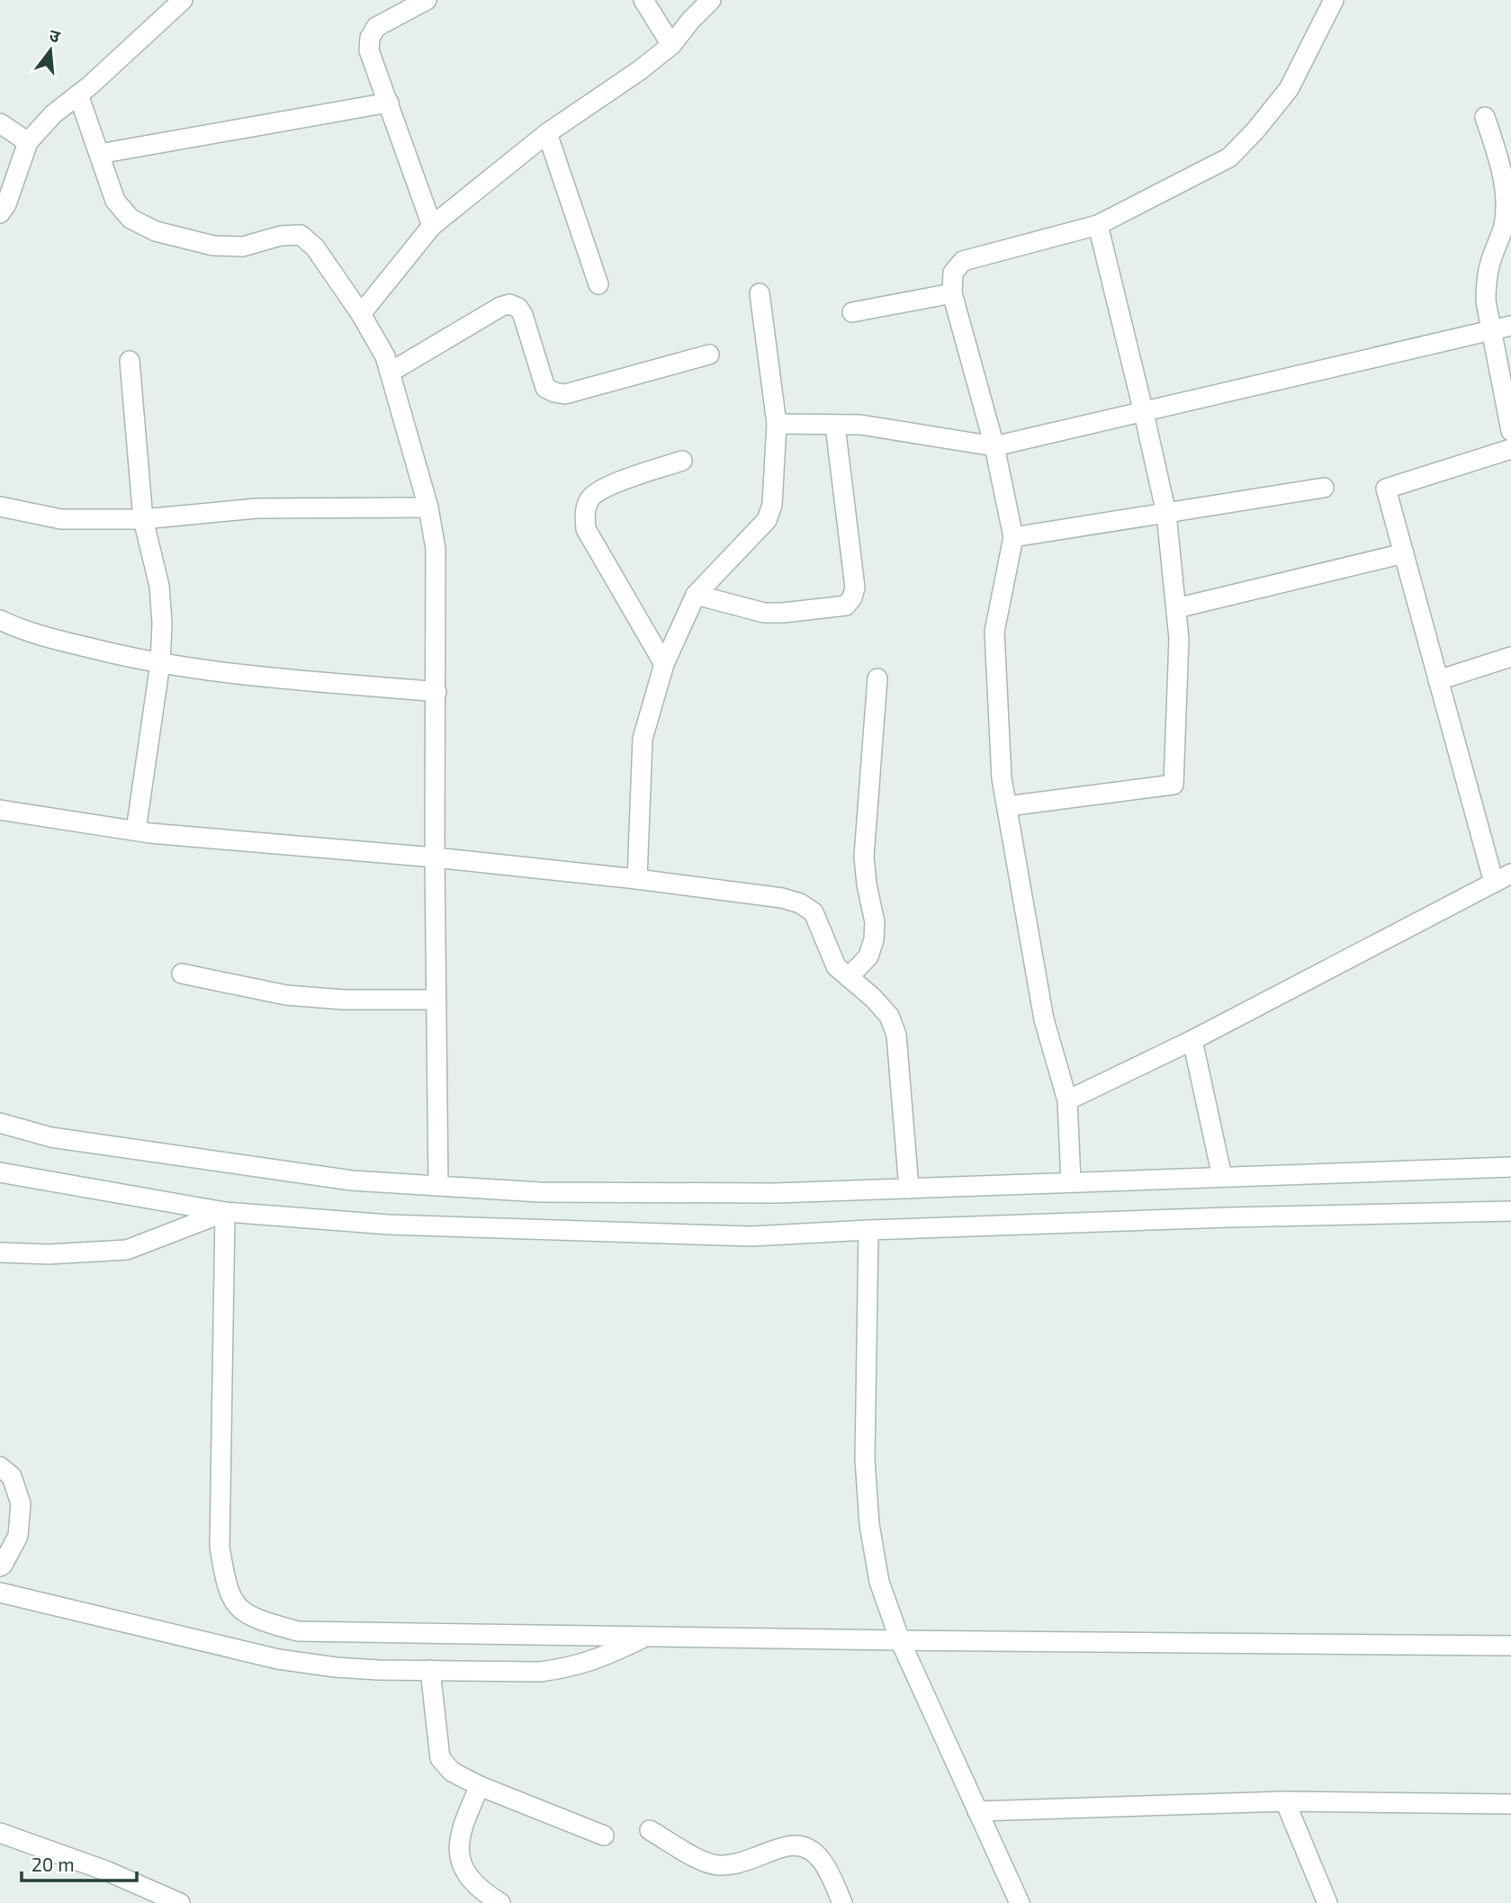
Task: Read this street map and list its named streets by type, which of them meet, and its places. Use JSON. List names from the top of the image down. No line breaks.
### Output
{"scale_bar":"20 m","north":"top"}
